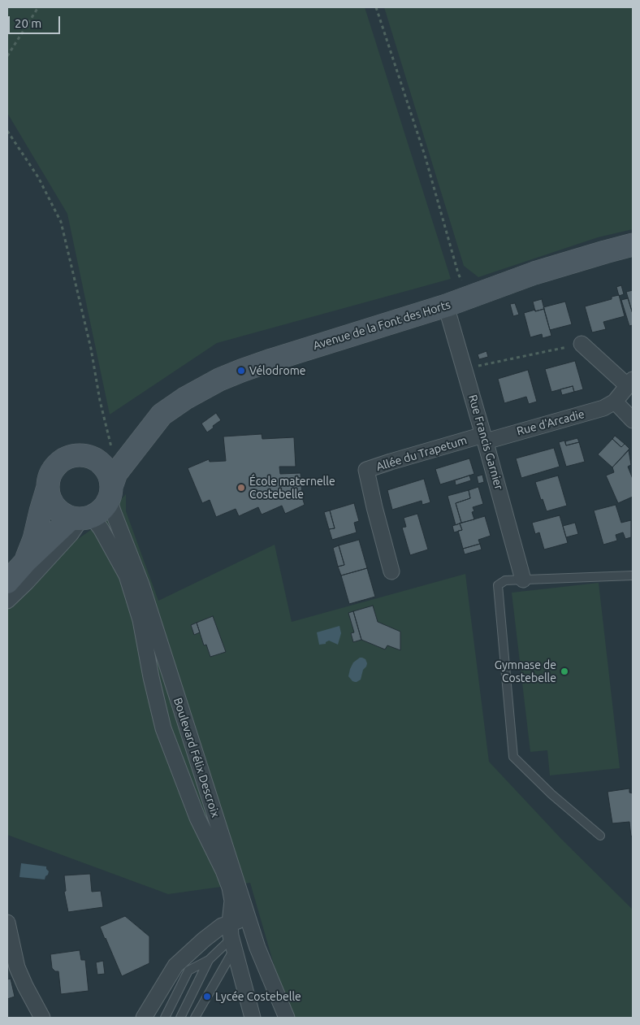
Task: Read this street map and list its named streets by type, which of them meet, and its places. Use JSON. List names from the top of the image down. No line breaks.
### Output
{"streets":{"main road":["Avenue de la Font des Horts"],"street":["Rue d'Arcadie","Rue Francis Garnier","Allée du Trapetum","Boulevard Félix Descroix"]},"crossings":[["Avenue de la Font des Horts","Rue Francis Garnier"],["Avenue de la Font des Horts","Boulevard Félix Descroix"],["Rue d'Arcadie","Rue Francis Garnier"],["Rue d'Arcadie","Allée du Trapetum"],["Rue Francis Garnier","Allée du Trapetum"]],"places":["Vélodrome","École maternelle Costebelle","Gymnase de Costebelle","Lycée Costebelle"],"scale_bar":"20 m"}
